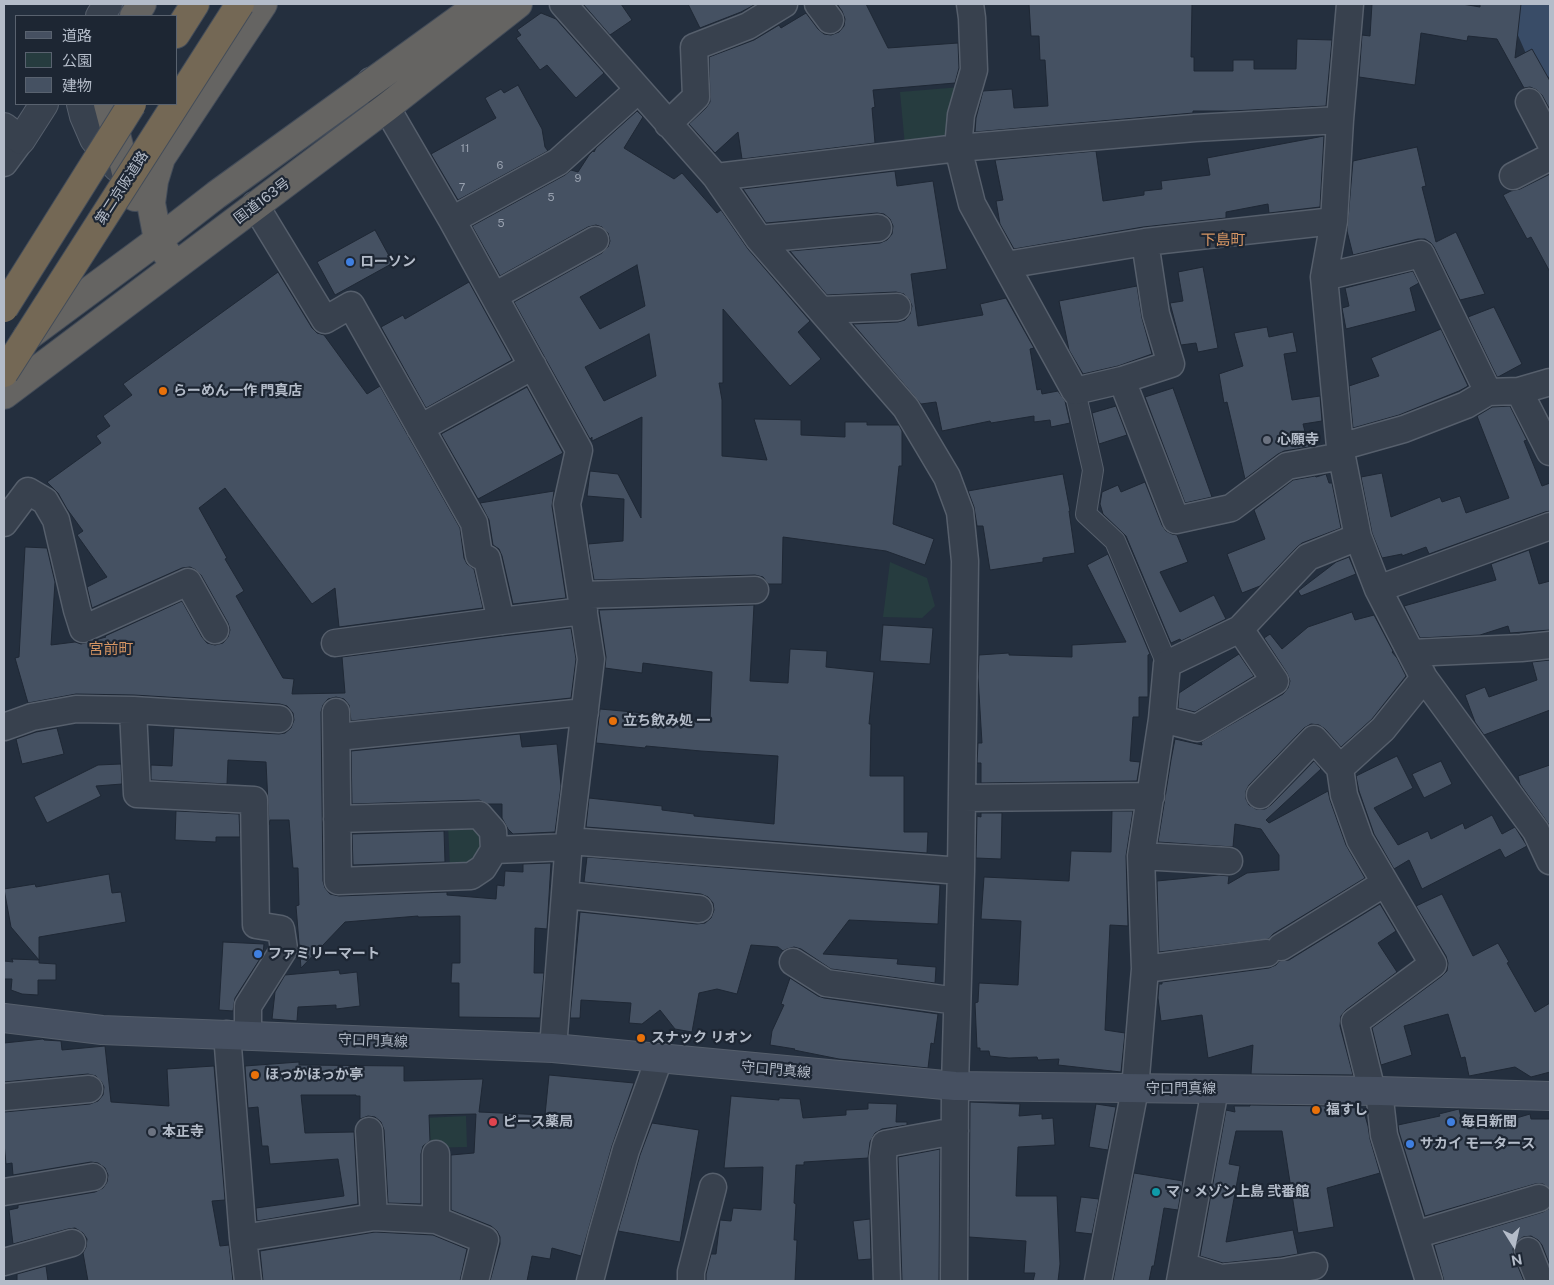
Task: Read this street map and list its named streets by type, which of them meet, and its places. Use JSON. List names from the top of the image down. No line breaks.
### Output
{"streets":{"highway":["第二京阪道路","国道163号"],"main road":["守口門真線"]},"districts":["下島町","宮前町"],"places":["ローソン","らーめん一作 門真店","心願寺","立ち飲み処 一","ファミリーマート","スナック リオン","ほっかほっか亭","福すし","ピース薬局","毎日新聞","本正寺","サカイ モータース","マ・メゾン上島 弐番館"],"house_numbers":["11","6","9","7","5","5"],"legend":["道路","公園","建物"],"north":"bottom"}
